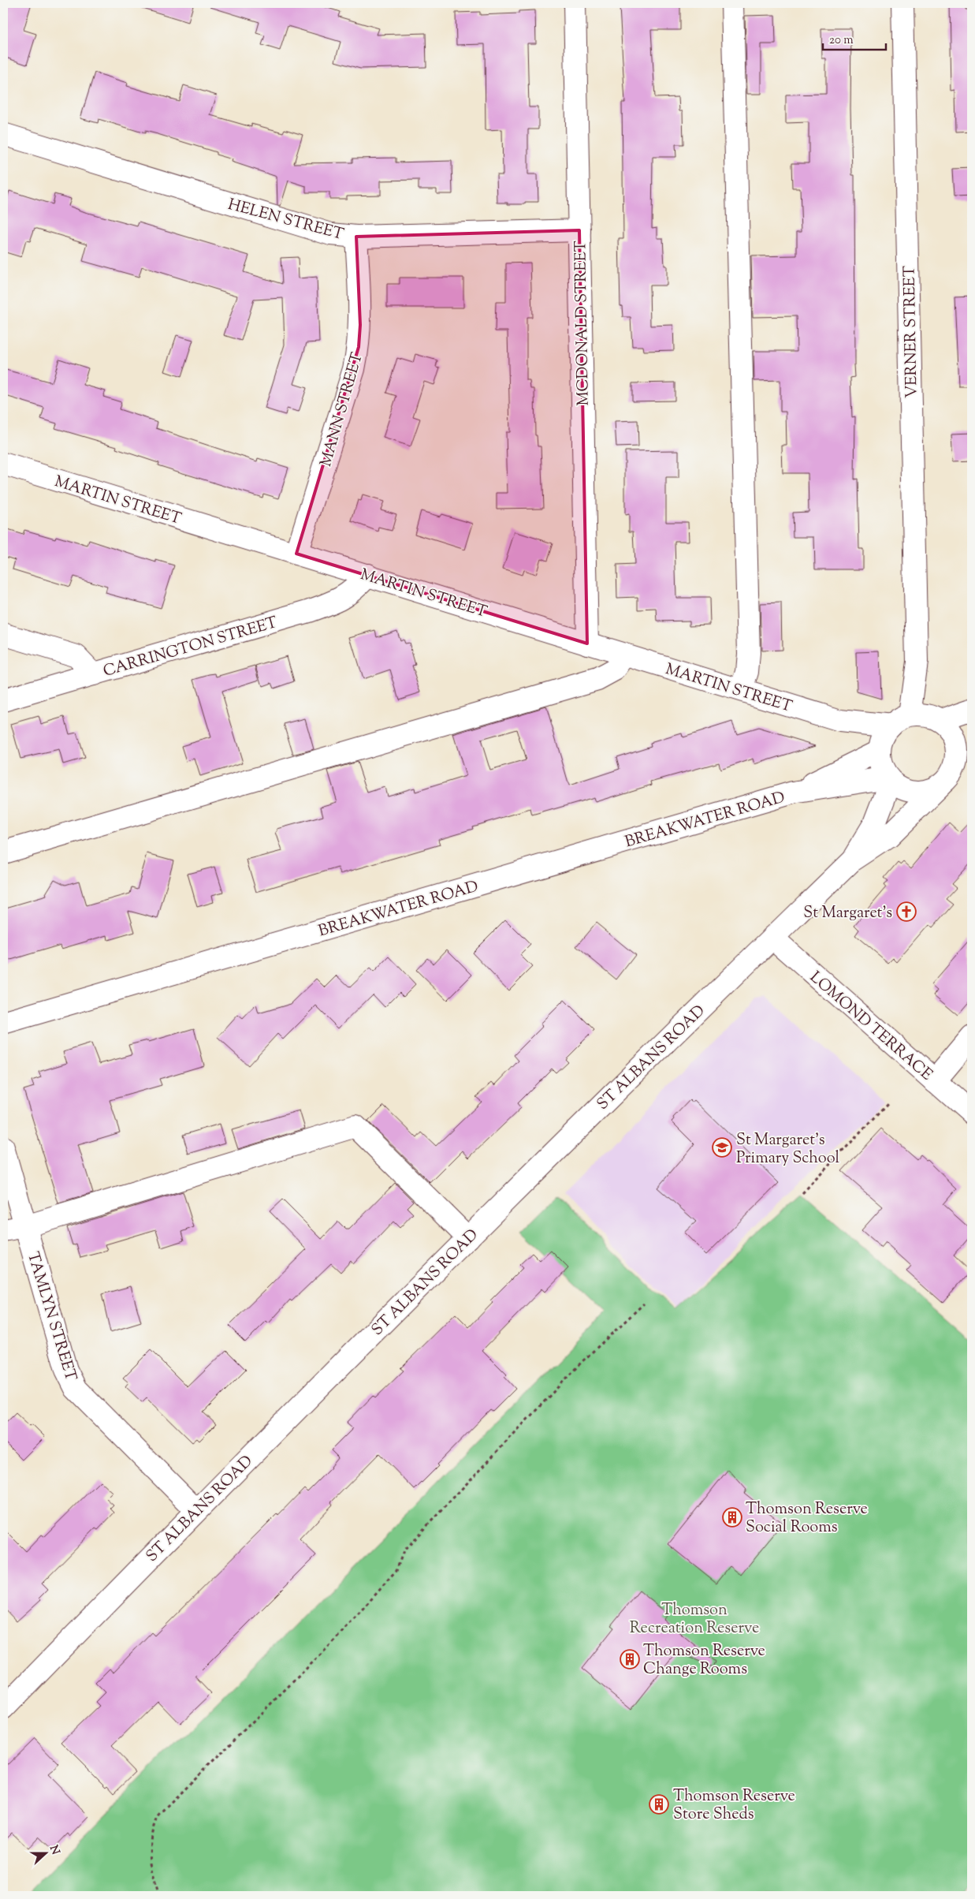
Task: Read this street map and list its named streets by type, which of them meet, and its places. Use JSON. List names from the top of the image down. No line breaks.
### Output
{"streets":{"street":["HELEN STREET","MCDONALD STREET","VERNER STREET","MANN STREET","MARTIN STREET","CARRINGTON STREET","BREAKWATER ROAD","LOMOND TERRACE","ST ALBANS ROAD","TAMLYN STREET"]},"crossings":[["HELEN STREET","MCDONALD STREET"],["HELEN STREET","MANN STREET"],["MCDONALD STREET","MARTIN STREET"],["VERNER STREET","MARTIN STREET"],["VERNER STREET","BREAKWATER ROAD"],["VERNER STREET","ST ALBANS ROAD"],["MANN STREET","MARTIN STREET"],["MARTIN STREET","CARRINGTON STREET"],["MARTIN STREET","BREAKWATER ROAD"],["MARTIN STREET","ST ALBANS ROAD"],["BREAKWATER ROAD","ST ALBANS ROAD"],["LOMOND TERRACE","ST ALBANS ROAD"],["ST ALBANS ROAD","TAMLYN STREET"]],"parks":["Thomson Recreation Reserve"],"places":{"church":["St Margaret's"],"school or university":["St Margaret's Primary School"],"building":["Thomson Reserve Social Rooms","Thomson Reserve Change Rooms","Thomson Reserve Store Sheds"]},"scale_bar":"20 m","north":"right"}
